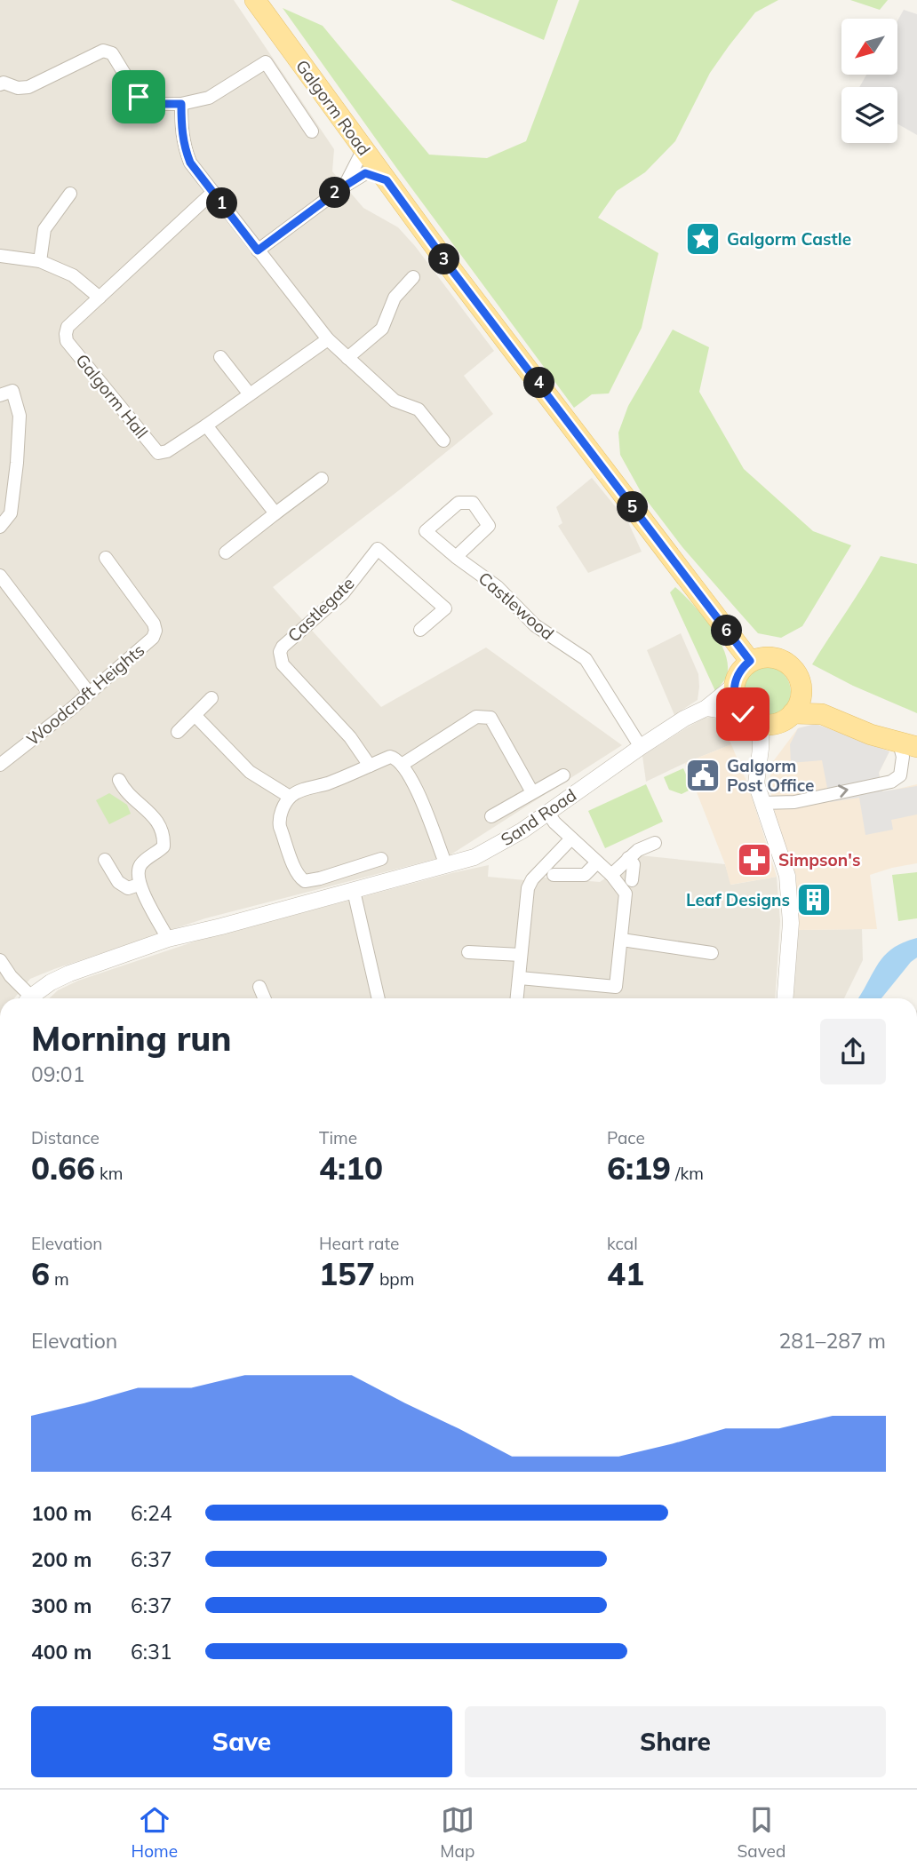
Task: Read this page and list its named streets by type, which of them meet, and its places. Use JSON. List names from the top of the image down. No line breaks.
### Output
{"streets":{"main road":["Galgorm Road"],"street":["Galgorm Hall","Castlewood","Castlegate","Woodcroft Heights","Sand Road"]},"crossings":[["Galgorm Road","Sand Road"],["Castlewood","Sand Road"]],"places":{"place":["Galgorm Castle"],"public building":["Galgorm Post Office"],"pharmacy":["Simpson's"],"building":["Leaf Designs"]},"north":"bottom left","page":{"pins":["2","1","3","4","5","6"],"heading":["Morning run","09:01"],"stats":[["Distance","0.66 km"],["Time","4:10"],["Pace","6:19 /km"],["Elevation","6 m"],["Heart rate","157 bpm"],["kcal","41"]],"chart":["Elevation","281–287 m"],"list":[{"name":"100 m","note":"6:24"},{"name":"200 m","note":"6:37"},{"name":"300 m","note":"6:37"},{"name":"400 m","note":"6:31"}],"buttons":["Save","Share"],"tabs":["Home","Map","Saved"]}}
